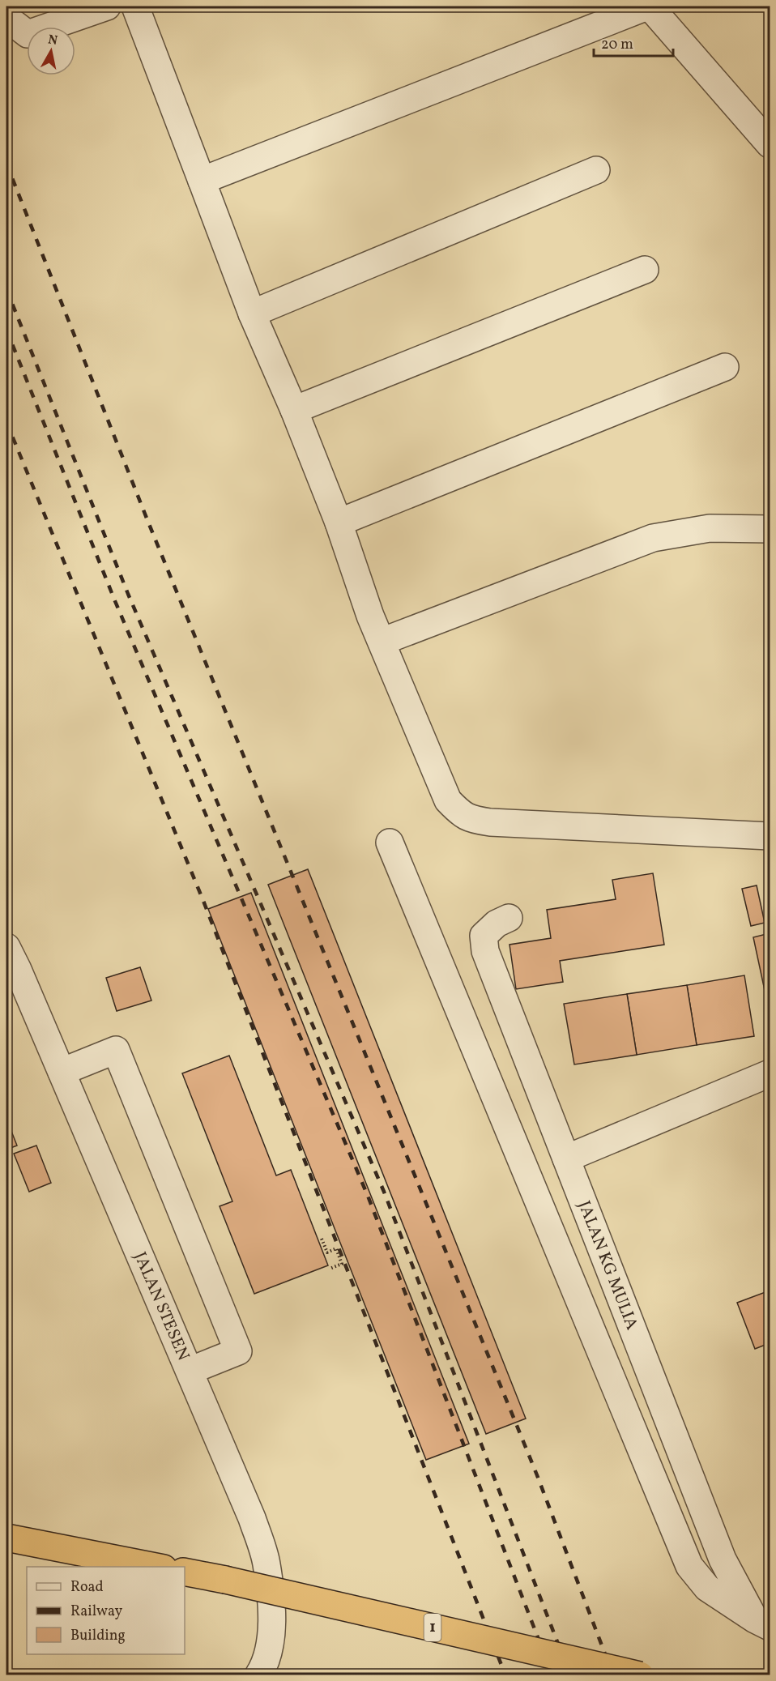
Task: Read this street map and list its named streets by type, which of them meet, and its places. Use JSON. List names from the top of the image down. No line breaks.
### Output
{"streets":{"highway":["1"],"street":["JALAN KG MULIA","JALAN STESEN"]},"legend":["Road","Railway","Building"],"scale_bar":"20 m","north":"top"}
